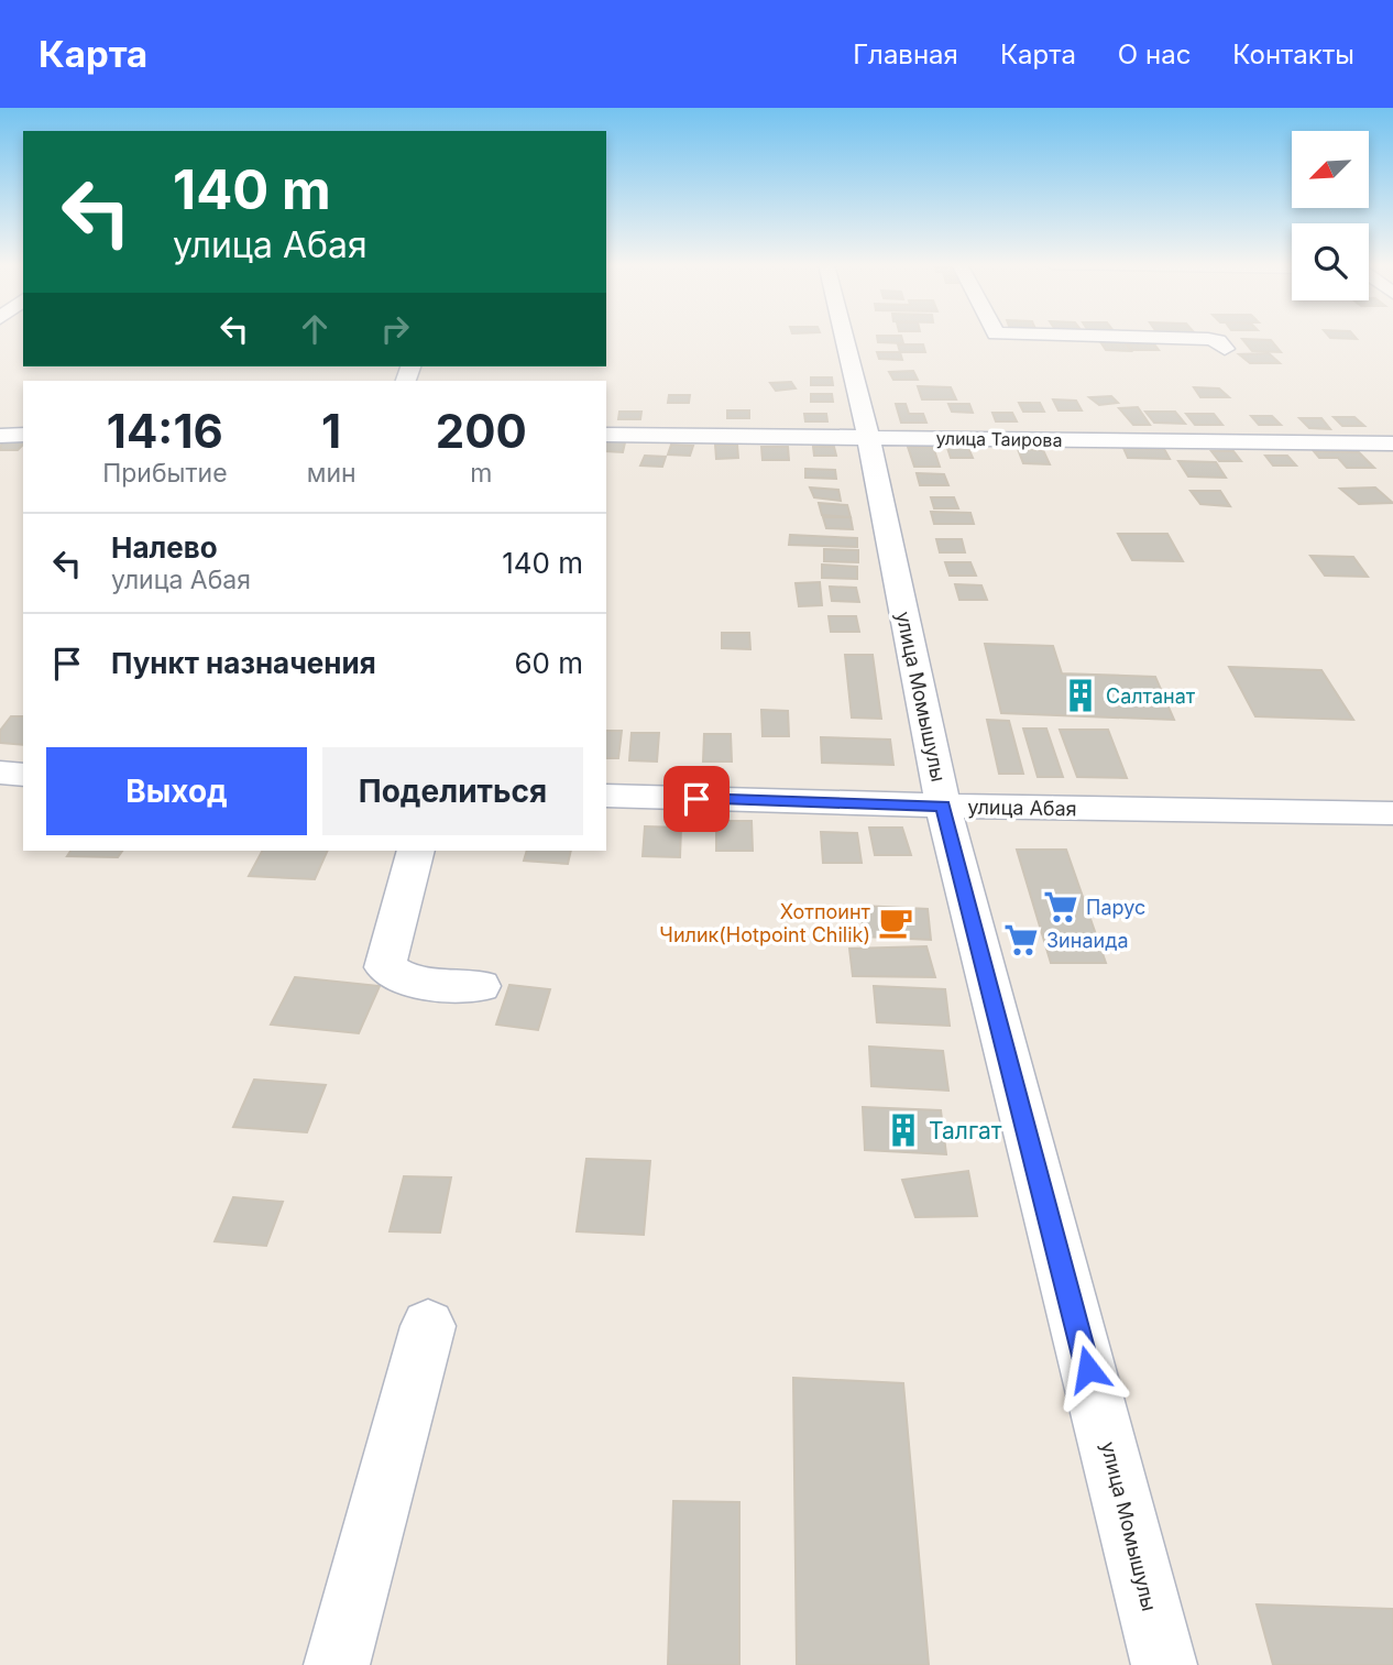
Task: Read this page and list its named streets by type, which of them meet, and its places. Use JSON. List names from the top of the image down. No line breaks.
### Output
{"streets":{"street":["улица Таирова","улица Момышулы","улица Абая"]},"crossings":[["улица Таирова","улица Момышулы"],["улица Момышулы","улица Абая"]],"places":{"building":["Салтанат","Талгат"],"supermarket":["Парус","Зинаида"],"cafe":["Хотпоинт Чилик(Hotpoint Chilik)"]},"north":"bottom left","page":{"header":"Карта","nav":["Главная","Карта","О нас","Контакты"],"turn":["140 m","улица Абая"],"eta":["14:16","Прибытие","1","мин","200","m"],"list":[{"name":"Налево","note":"улица Абая","value":"140 m"},{"name":"Пункт назначения","value":"60 m"}],"buttons":["Выход","Поделиться"]}}
